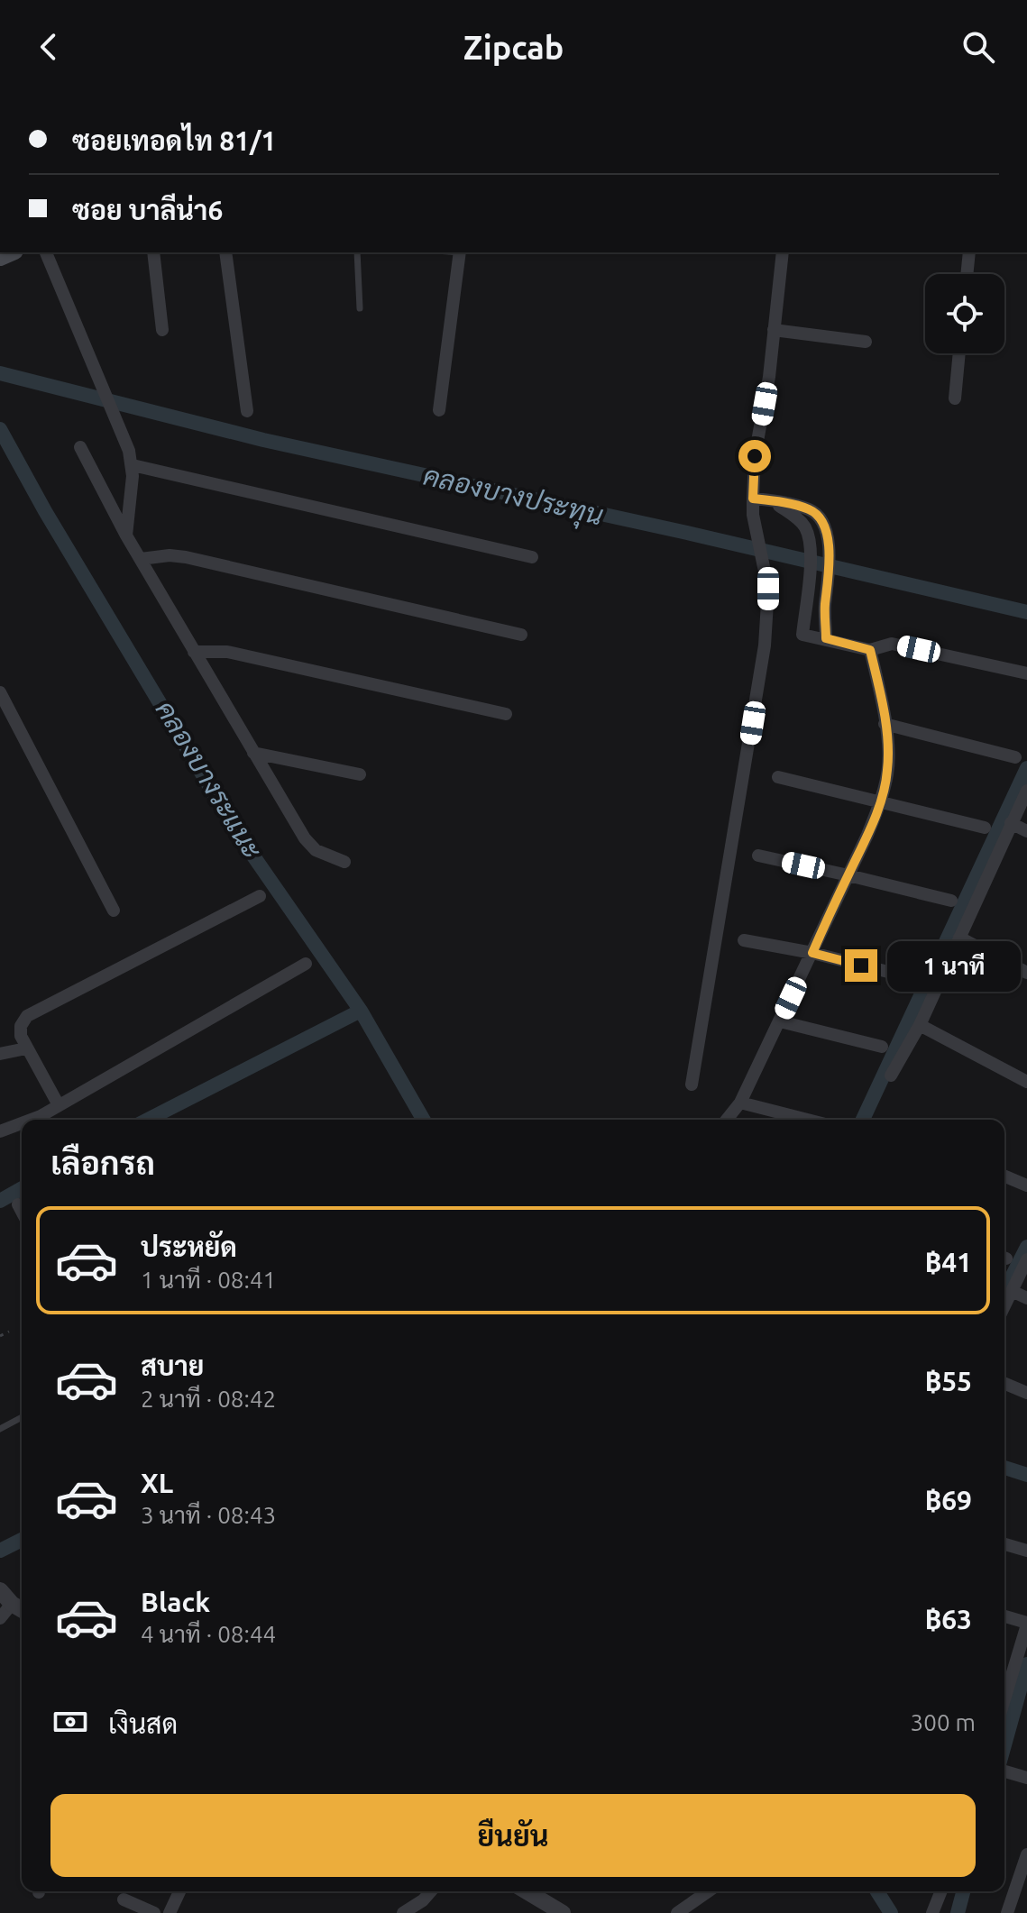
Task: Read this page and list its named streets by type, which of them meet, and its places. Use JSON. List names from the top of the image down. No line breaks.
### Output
{"water":["คลองบางประทุน","คลองบางระแนะ"],"page":{"header":"Zipcab","banner":["ซอยเทอดไท 81/1","ซอย บาลีน่า6"],"bubble":"1 นาที","heading":"เลือกรถ","list":[{"name":"ประหยัด","note":"1 นาที · 08:41","value":"฿41"},{"name":"สบาย","note":"2 นาที · 08:42","value":"฿55"},{"name":"XL","note":"3 นาที · 08:43","value":"฿69"},{"name":"Black","note":"4 นาที · 08:44","value":"฿63"}],"pay":["เงินสด","300 m"],"buttons":"ยืนยัน"}}
